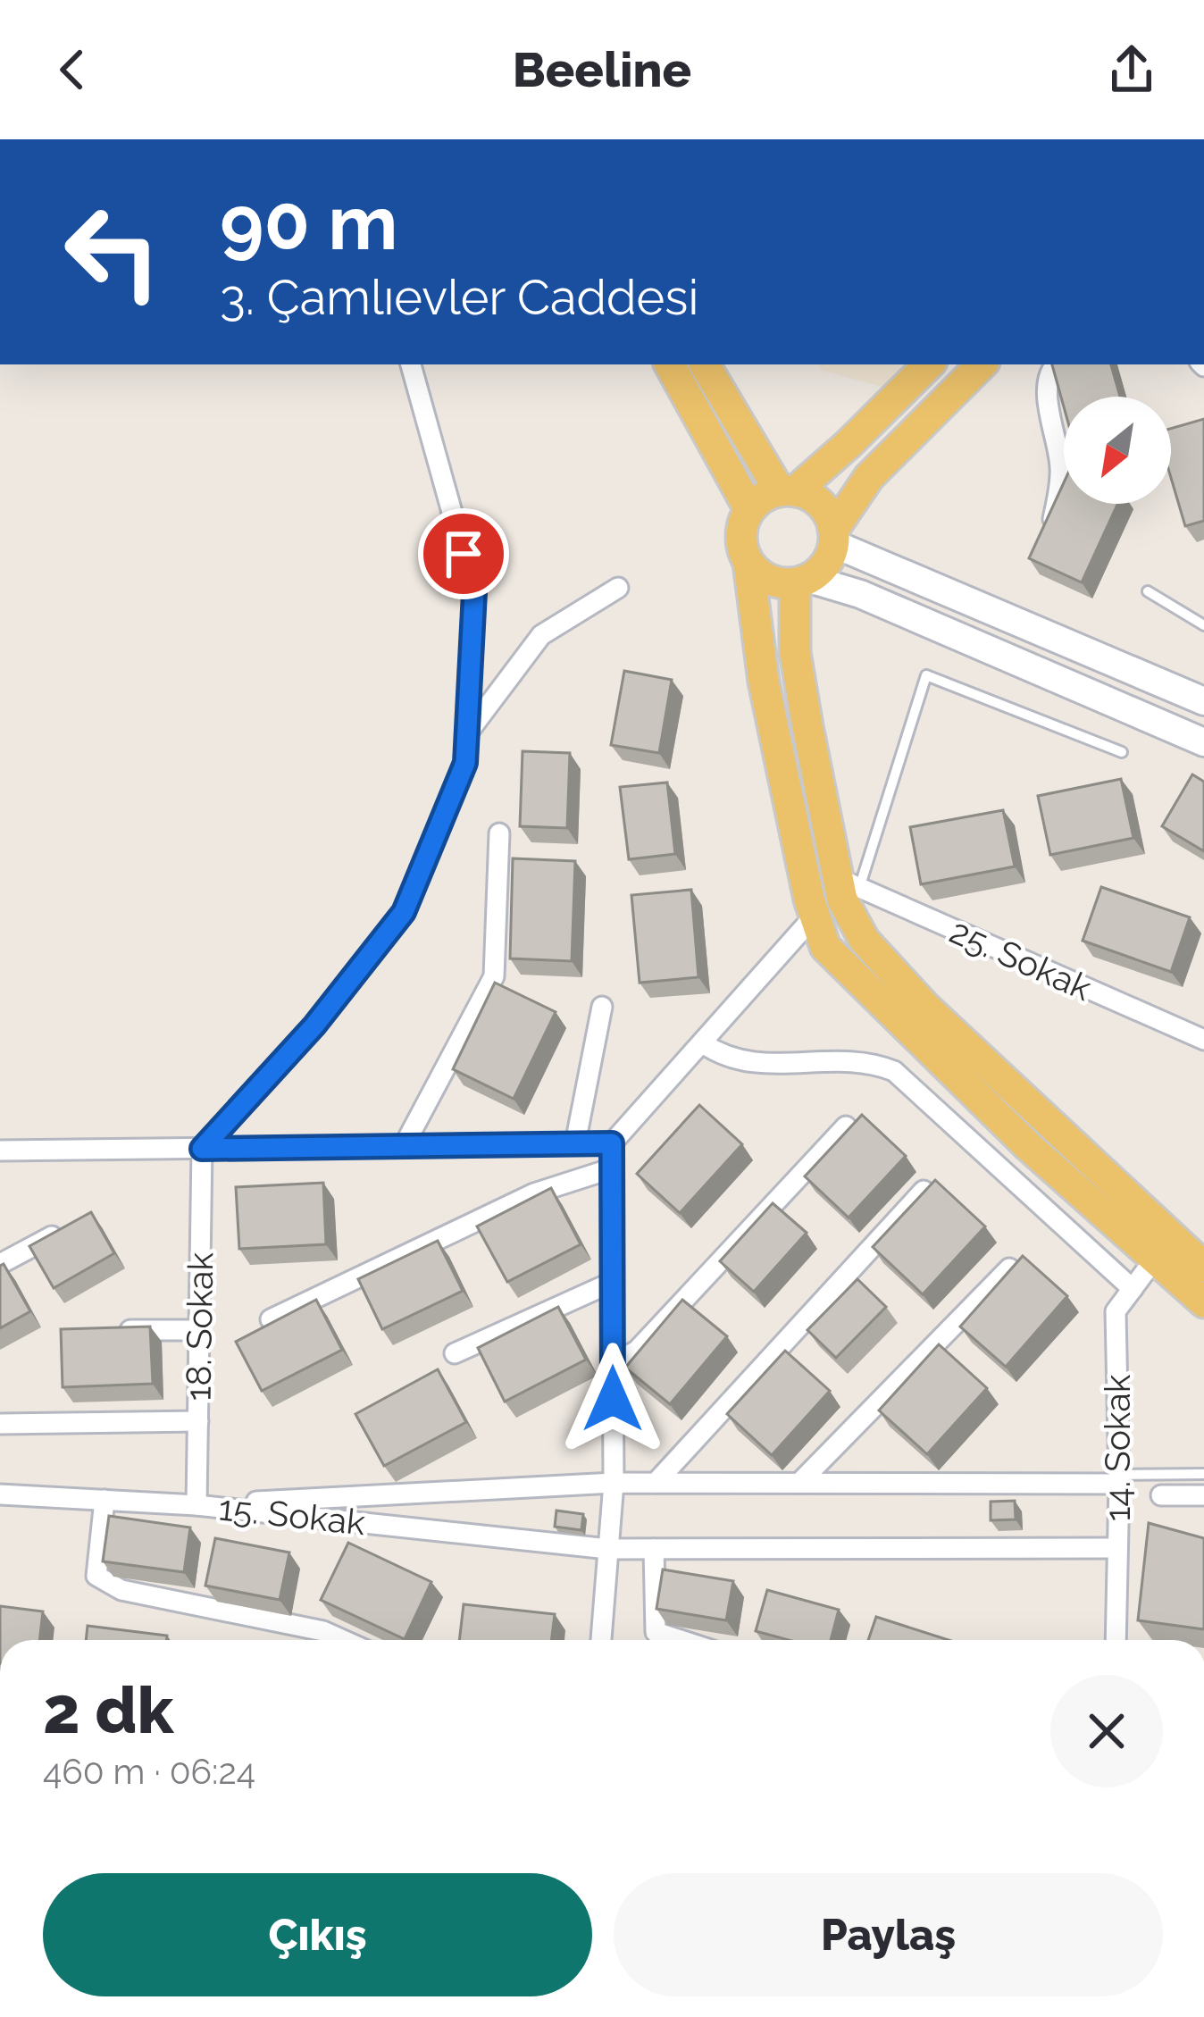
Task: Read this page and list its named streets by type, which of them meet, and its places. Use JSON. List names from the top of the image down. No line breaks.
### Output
{"streets":{"street":["25. Sokak","18. Sokak","14. Sokak","15. Sokak"]},"crossings":[["18. Sokak","15. Sokak"],["14. Sokak","15. Sokak"]],"north":"bottom left","page":{"header":"Beeline","turn":["90 m","3. Çamlıevler Caddesi"],"heading":["2 dk","460 m · 06:24"],"buttons":["Çıkış","Paylaş"]}}
